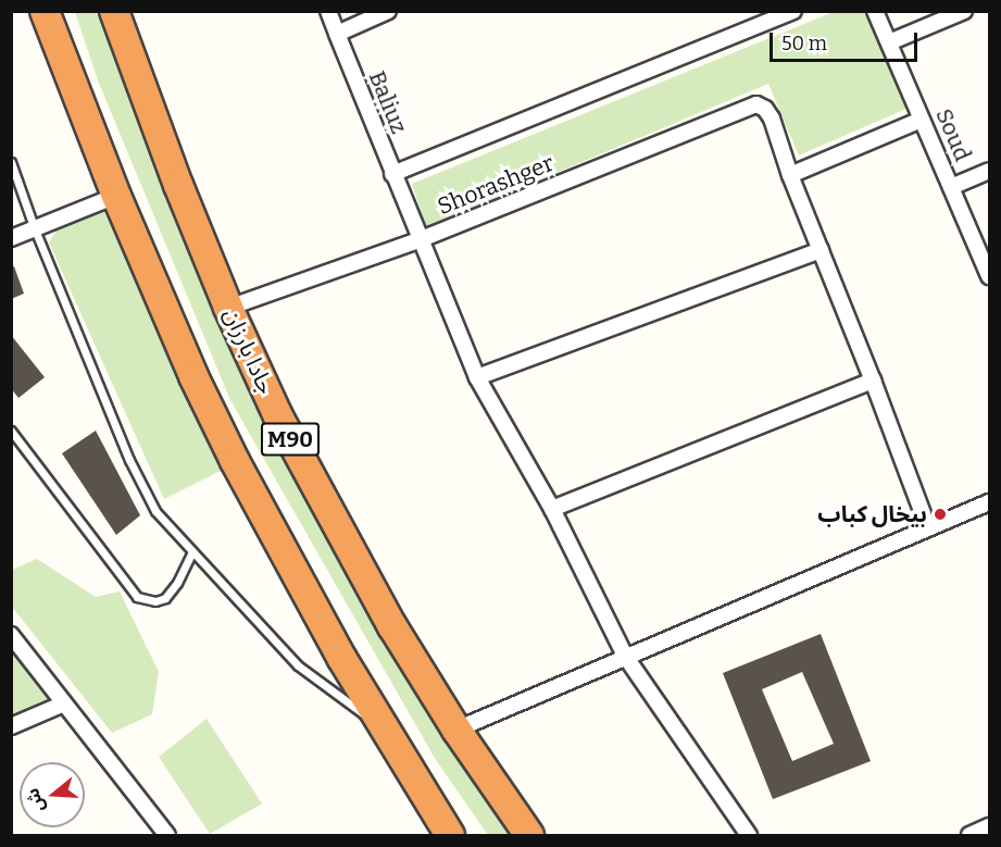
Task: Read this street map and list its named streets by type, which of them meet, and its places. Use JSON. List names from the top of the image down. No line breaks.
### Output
{"streets":{"highway":["جادا بارزان","M90"],"street":["Baliuz","Soud","Shorashger"]},"crossings":[["Baliuz","Shorashger"],["Shorashger","جادا بارزان"]],"places":["بيخال كباب"],"scale_bar":"50 m","north":"left"}
